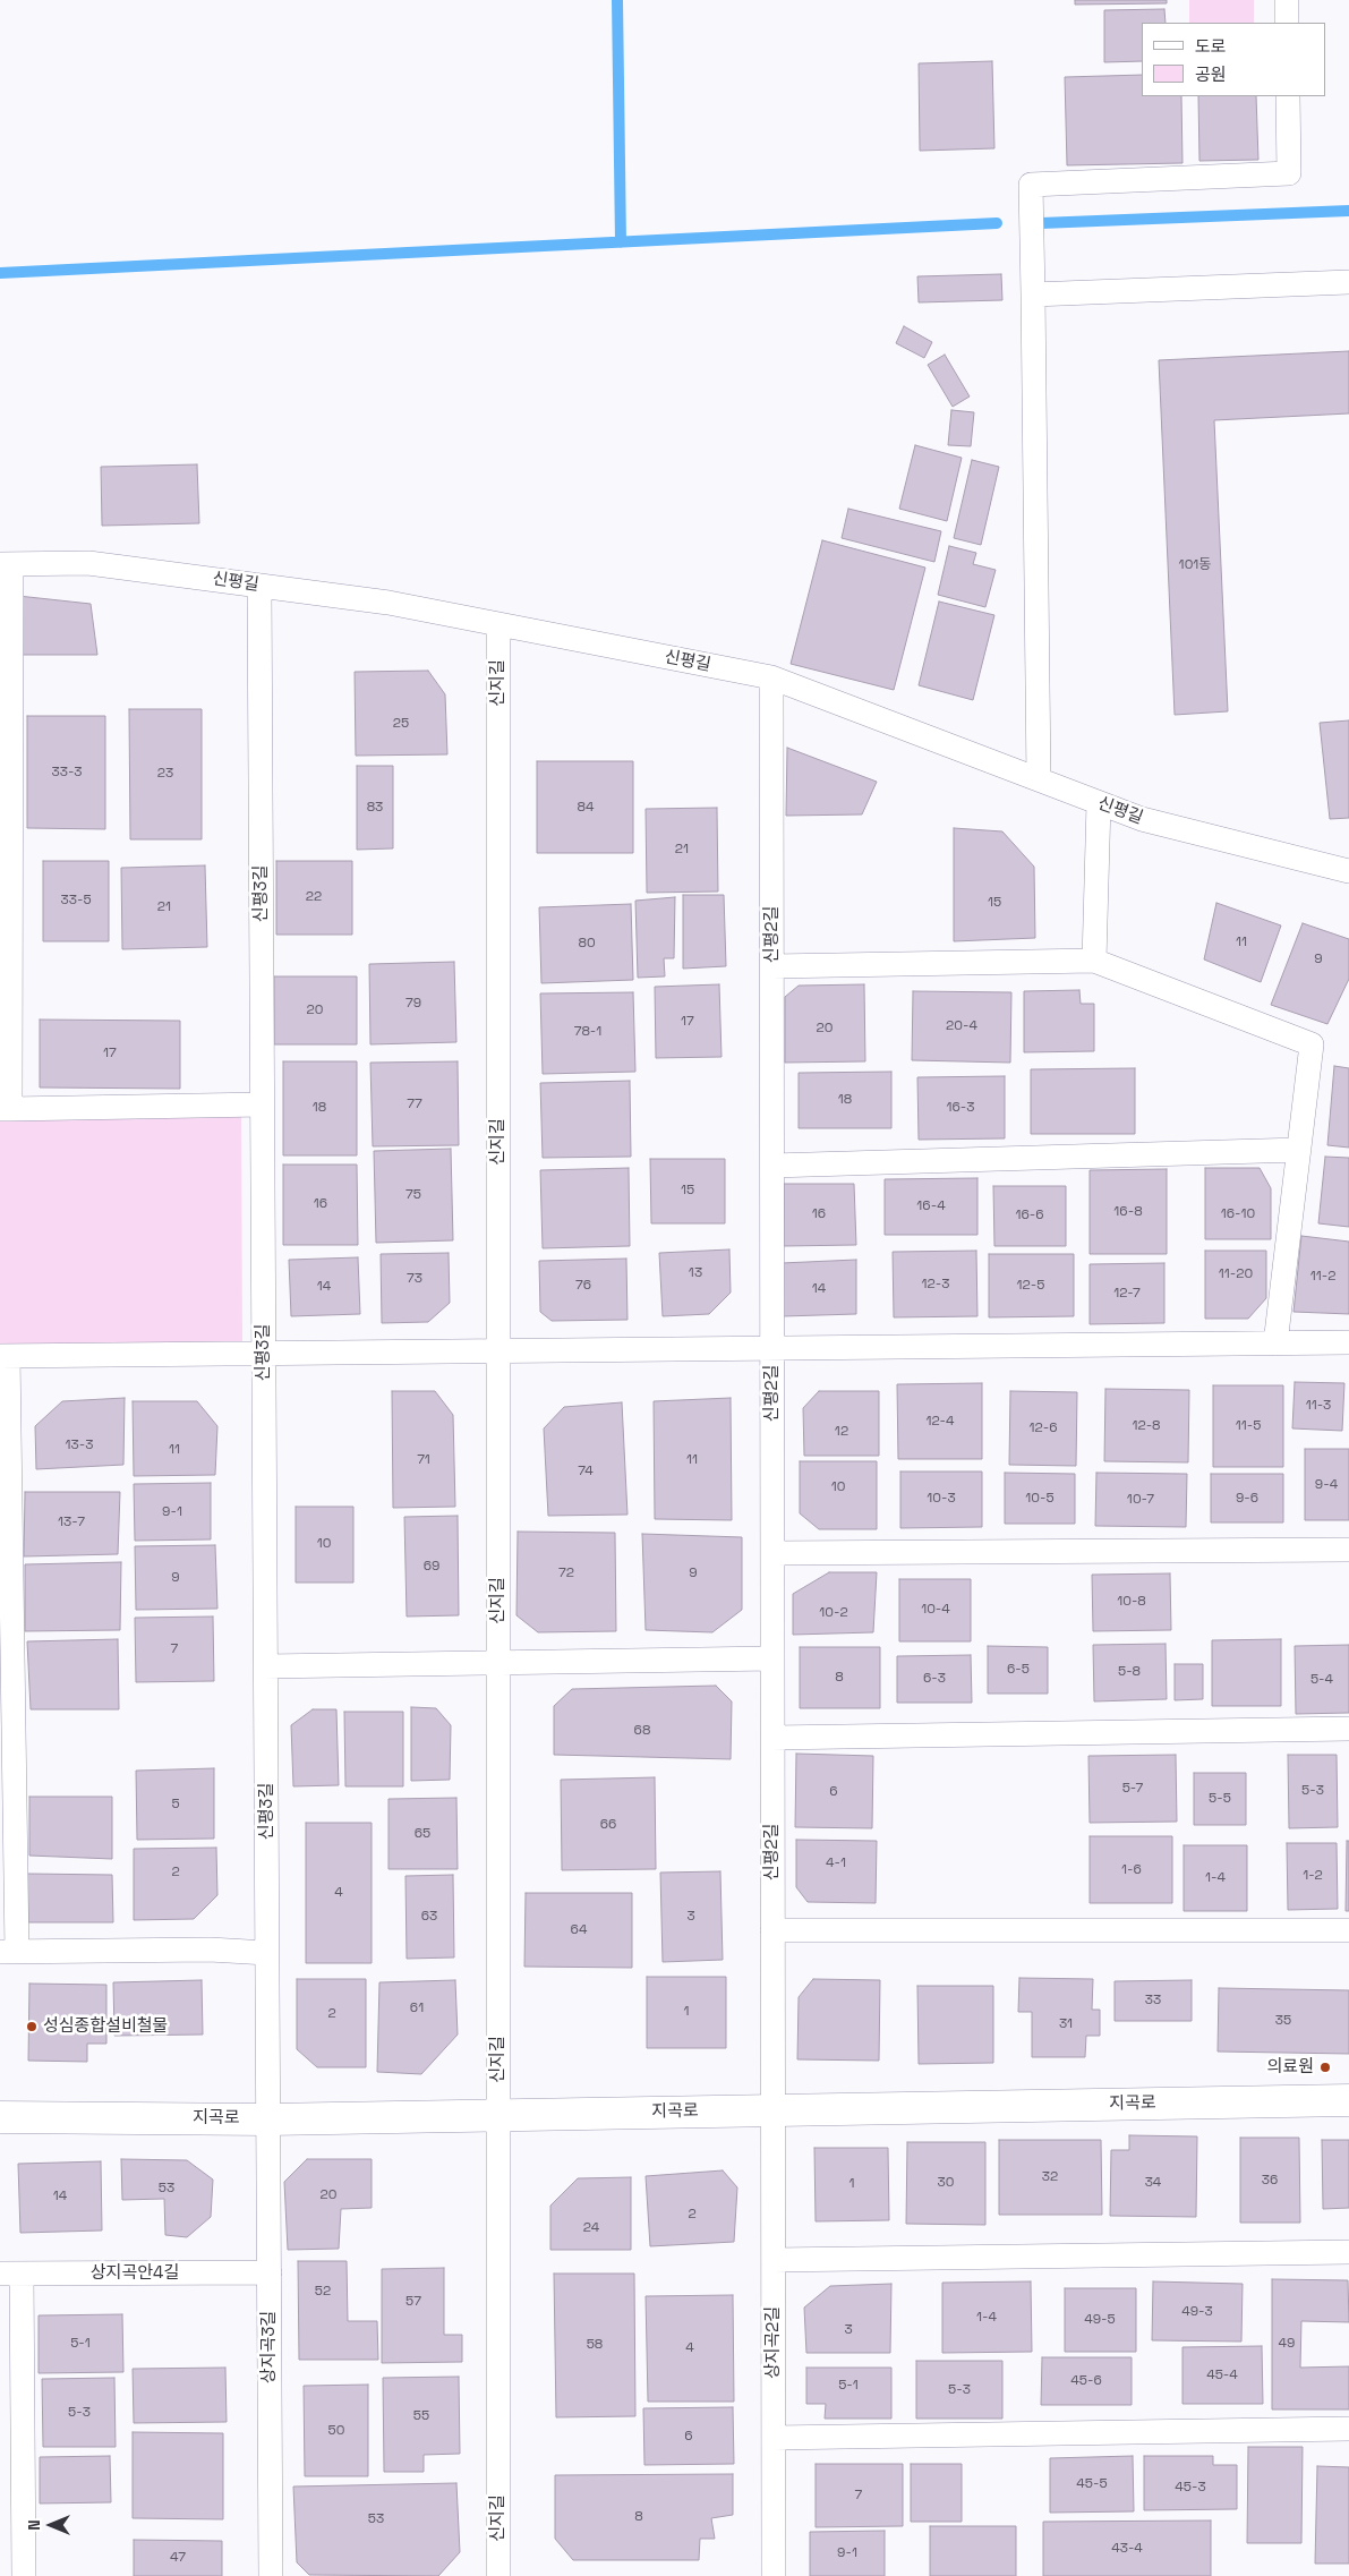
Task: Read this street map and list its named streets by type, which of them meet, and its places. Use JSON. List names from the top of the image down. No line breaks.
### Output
{"streets":{"street":["지곡로"],"lane":["신평길","신지길","신평3길","신평2길","상지곡안4길","상지곡2길","상지곡3길"]},"crossings":[["신평길","신지길"],["신평길","신평3길"],["신평길","신평2길"],["신지길","지곡로"],["신평3길","지곡로"],["신평3길","상지곡3길"],["신평2길","지곡로"],["신평2길","상지곡2길"],["지곡로","상지곡2길"],["지곡로","상지곡3길"],["상지곡안4길","상지곡3길"]],"places":["성심종합설비철물","의료원"],"house_numbers":["101동","25","33-3","23","83","84","21","22","33-5","15","21","11","80","9","79","20","17","20-4","20","78-1","17","18","77","18","16-3","15","75","16","16-4","16-8","16","16-10","16-6","13","11-20","11-2","73","12-3","76","12-5","14","14","12-7","11-3","12-4","12-8","11-5","12-6","12","13-3","11","71","11","74","9-4","10","10-3","10-5","9-6","10-7","9-1","13-7","10","69","72","9","9","10-8","10-4","10-2","7","6-5","5-8","8","6-3","5-4","68","5-7","5-3","6","5-5","5","66","65","4-1","1-6","2","1-2","1-4","4","63","3","64","33","61","1","2","35","31","32","36","30","34","1","53","20","14","2","24","52","57","49-3","1-4","49-5","3","5-1","49","58","4","45-4","45-6","5-1","5-3","5-3","55","50","6","45-5","45-3","7","8","53","43-4","9-1","47"],"legend":["도로","공원"],"north":"left"}
